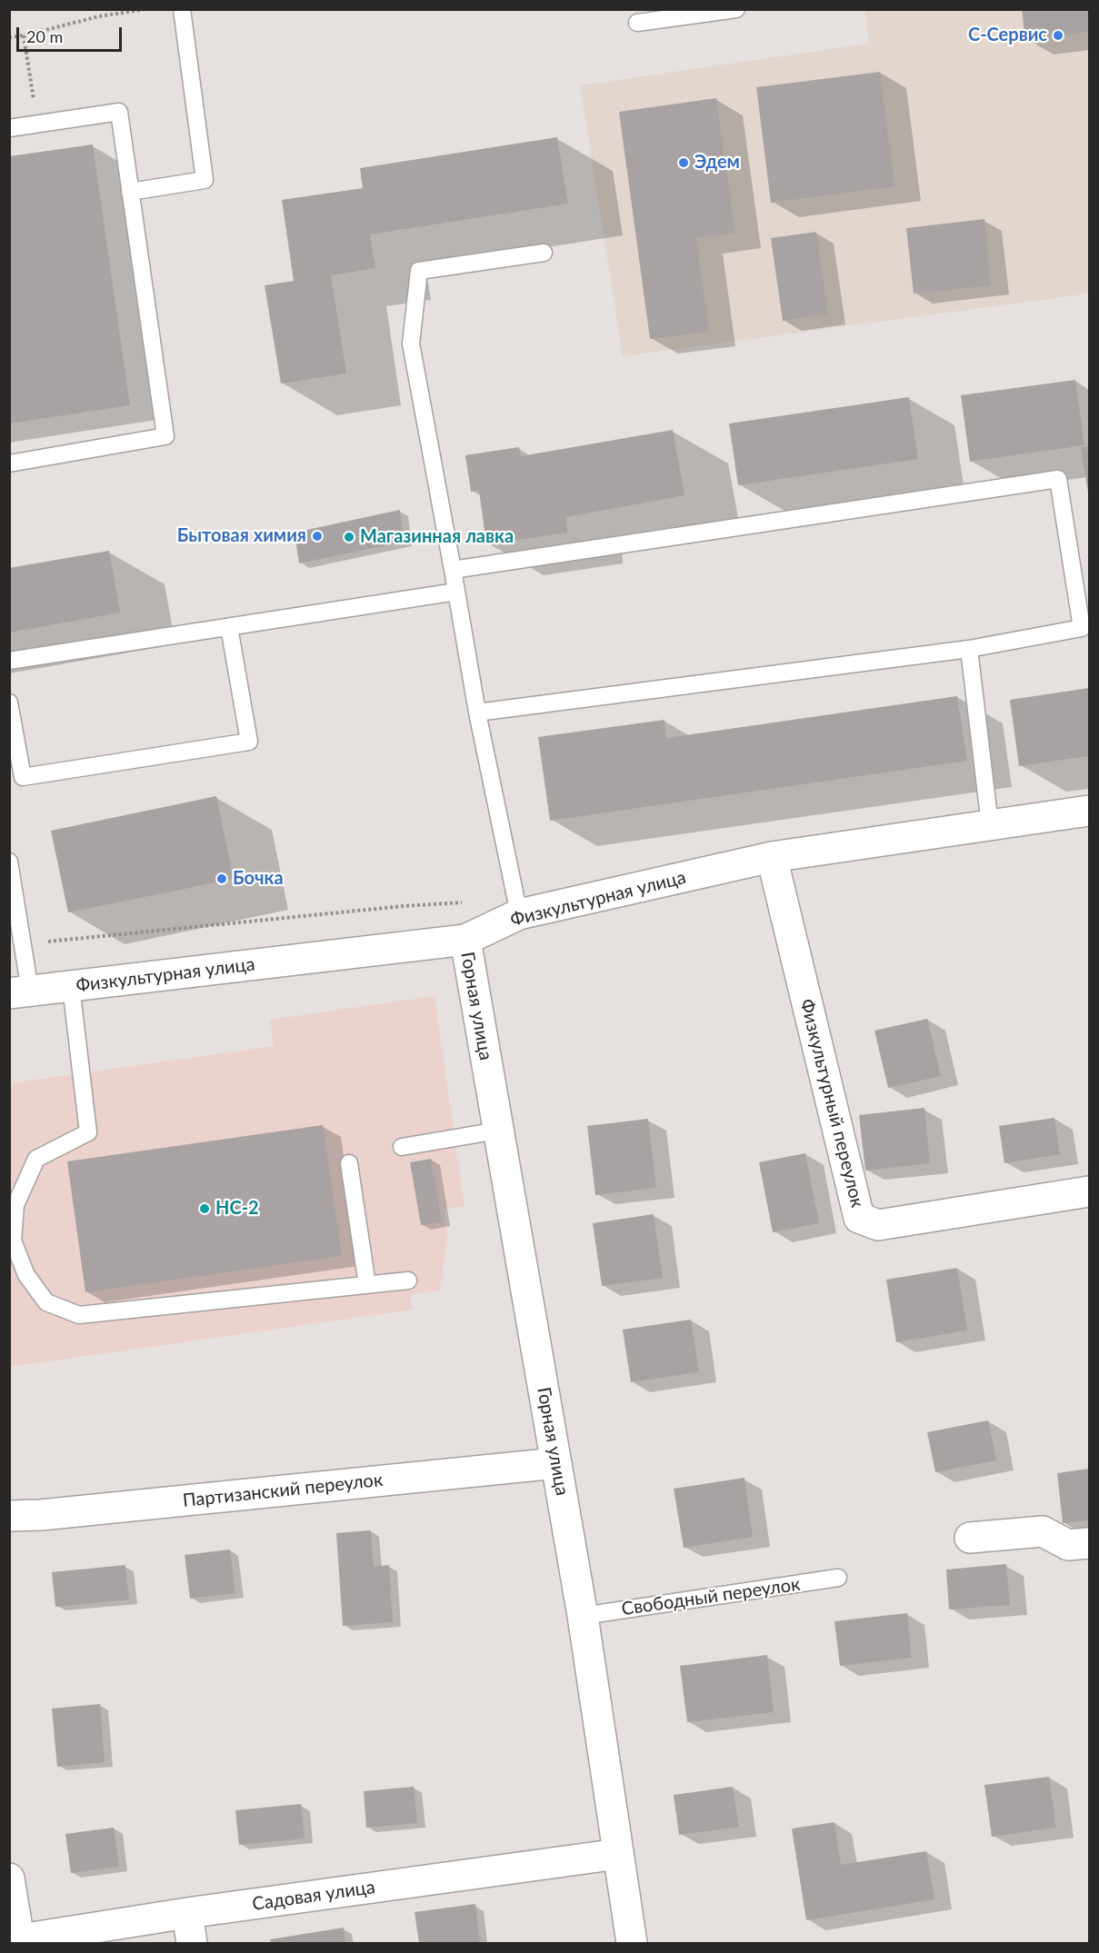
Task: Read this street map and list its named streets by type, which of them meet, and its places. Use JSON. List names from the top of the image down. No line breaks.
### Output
{"streets":{"street":["Физкультурная улица","Горная улица","Физкультурный переулок","Партизанский переулок","Садовая улица"],"lane":["Свободный переулок"]},"crossings":[["Физкультурная улица","Горная улица"],["Физкультурная улица","Физкультурный переулок"],["Горная улица","Партизанский переулок"],["Горная улица","Свободный переулок"],["Горная улица","Садовая улица"]],"places":["С-Сервис","Эдем","Бытовая химия","Магазинная лавка","Бочка","НС-2"],"scale_bar":"20 m"}
